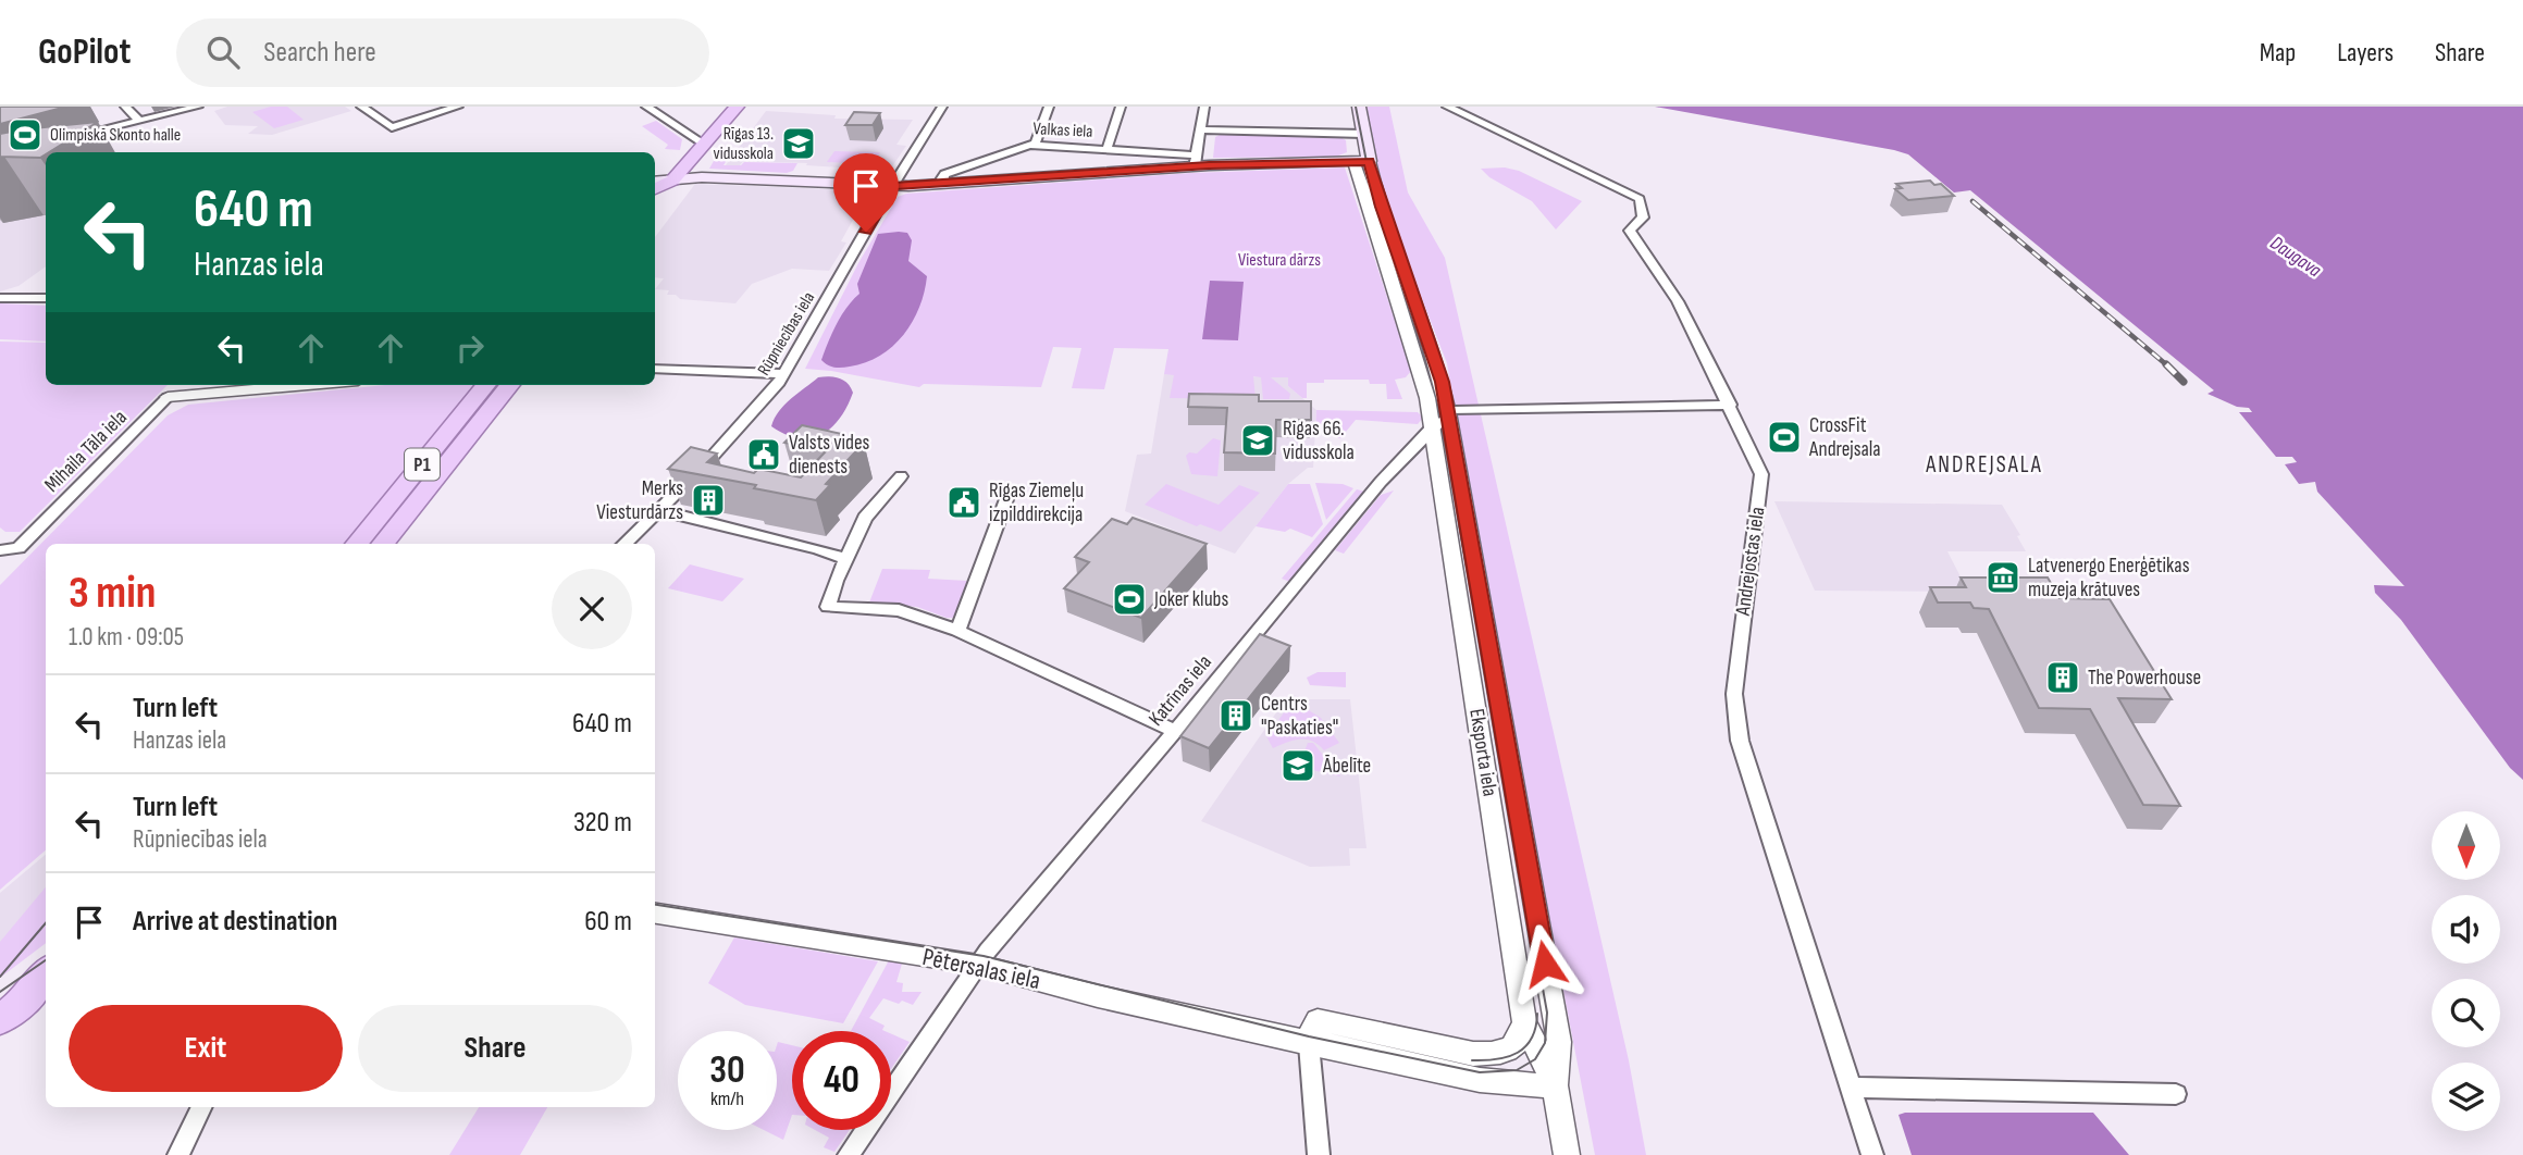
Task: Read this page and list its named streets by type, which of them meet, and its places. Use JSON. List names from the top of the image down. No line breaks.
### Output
{"streets":{"main road":["P1","Eksporta iela"],"street":["Valkas iela","Rūpniecības iela","Mihaila Tāla iela","Andrejostas iela","Katrīnas iela","Pētersalas iela"]},"crossings":[["Katrīnas iela","Eksporta iela"],["Katrīnas iela","Pētersalas iela"],["Eksporta iela","Pētersalas iela"]],"districts":["ANDREJSALA"],"water":["Daugava"],"parks":["Viestura dārzs"],"places":{"sports":["Olimpiskā Skonto halle","CrossFit Andrejsala","Joker klubs"],"school or university":["Rīgas 13. vidusskola","Rīgas 66. vidusskola","Ābelīte"],"public building":["Valsts vides dienests","Rīgas Ziemeļu izpilddirekcija"],"building":["Merks Viesturdārzs","The Powerhouse","Centrs \"Paskaties\""],"museum":["Latvenergo Enerģētikas muzeja krātuves"]},"north":"bottom","page":{"header":"GoPilot","search":"Search here","nav":["Map","Layers","Share"],"turn":["640 m","Hanzas iela"],"heading":["3 min","1.0 km · 09:05"],"list":[{"name":"Turn left","note":"Hanzas iela","value":"640 m"},{"name":"Turn left","note":"Rūpniecības iela","value":"320 m"},{"name":"Arrive at destination","value":"60 m"}],"buttons":["Exit","Share"],"speed":"30 km/h","limit":"40"}}
